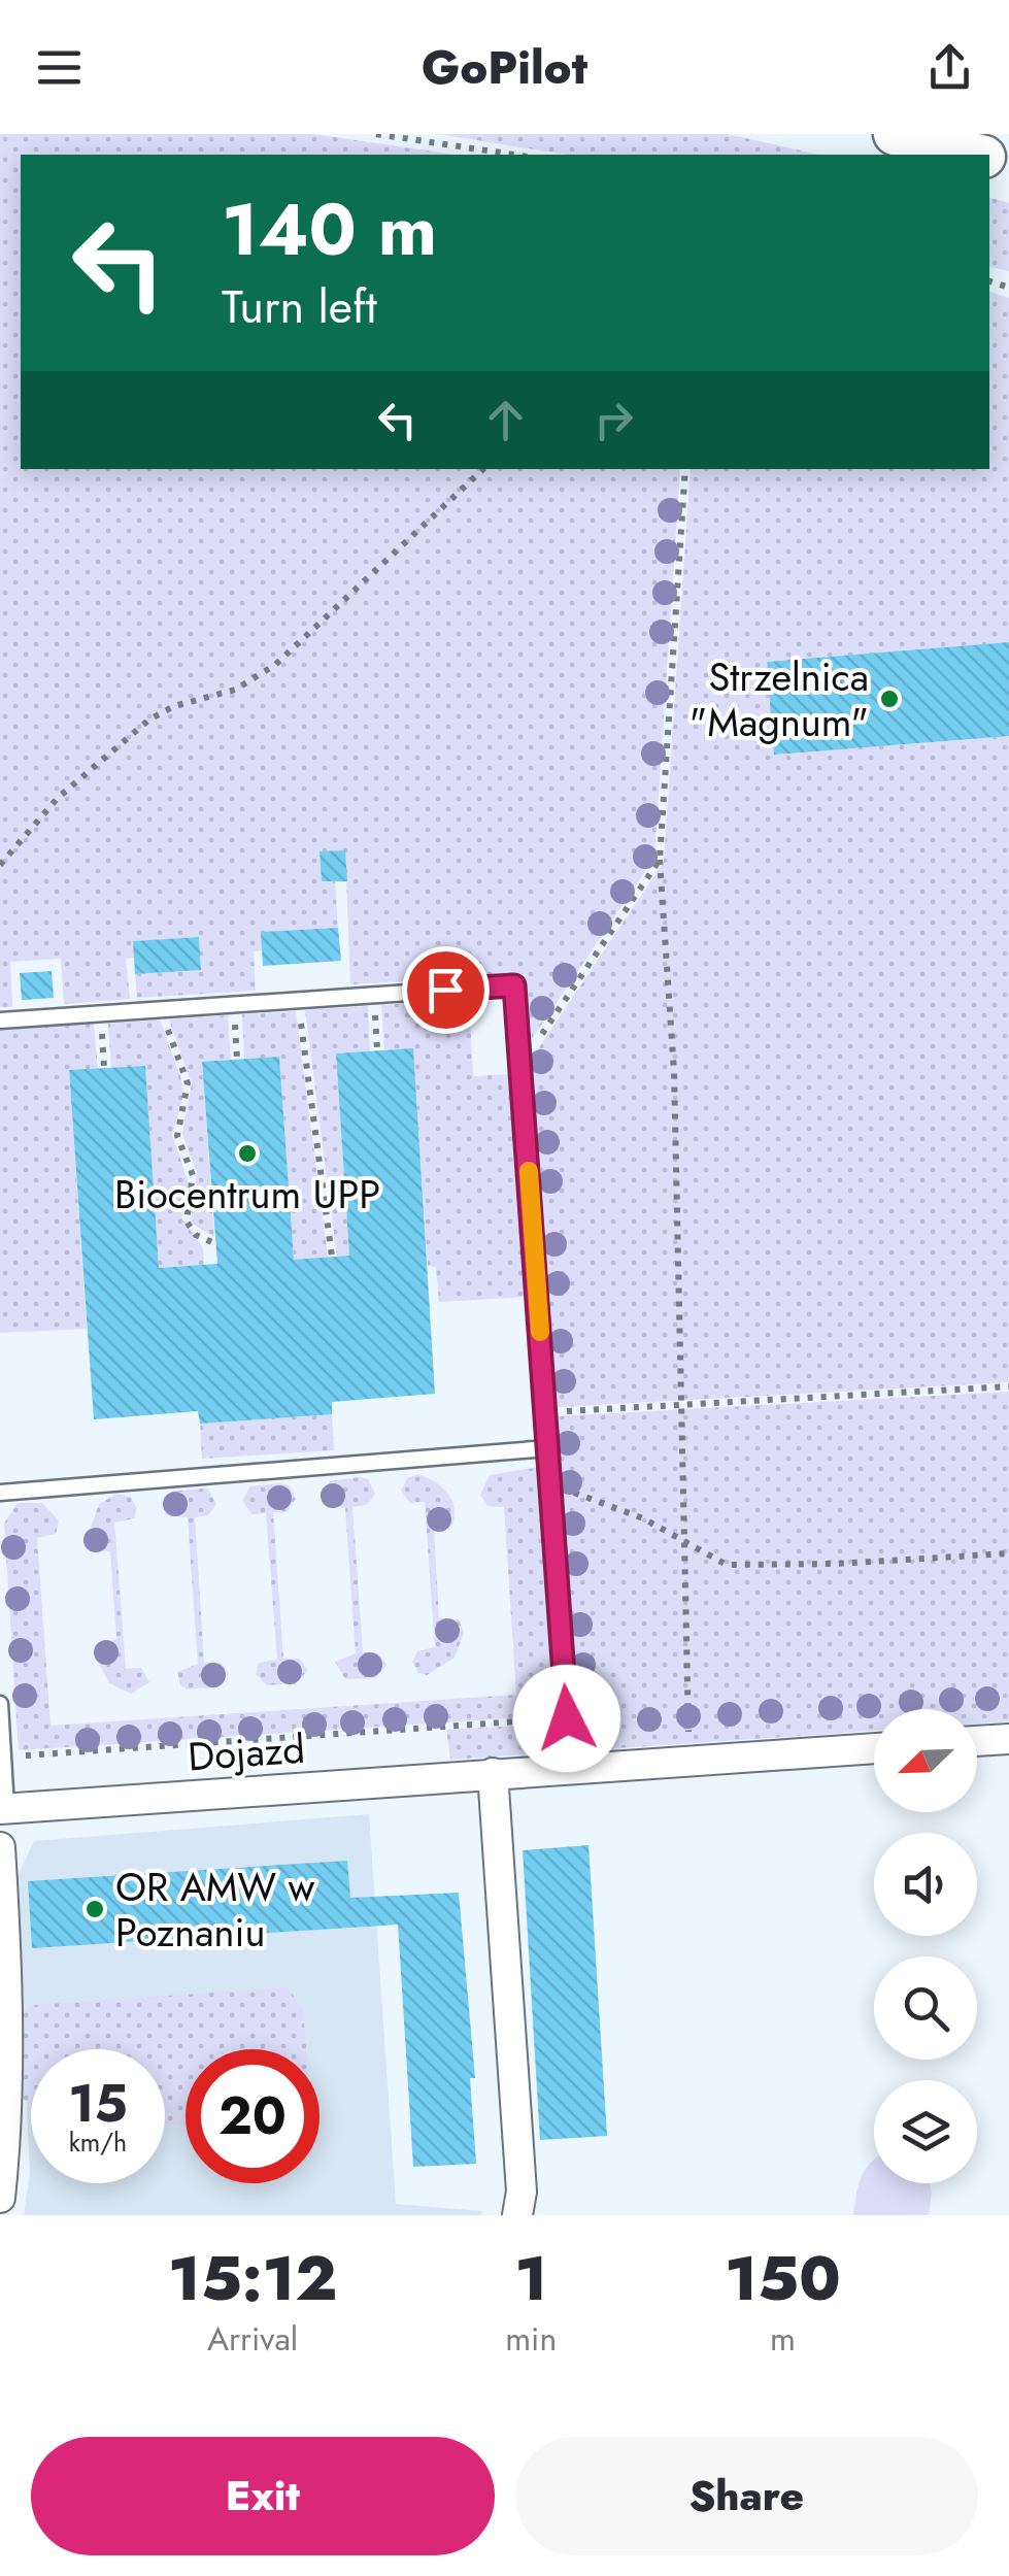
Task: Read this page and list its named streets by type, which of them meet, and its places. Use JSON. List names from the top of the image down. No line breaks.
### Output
{"streets":{"street":["Dojazd"]},"places":["Strzelnica \"Magnum\"","Biocentrum UPP","OR AMW w Poznaniu"],"north":"bottom left","page":{"header":"GoPilot","turn":["140 m","Turn left"],"speed":"15 km/h","limit":"20","eta":["15:12","Arrival","1","min","150","m"],"buttons":["Exit","Share"]}}
